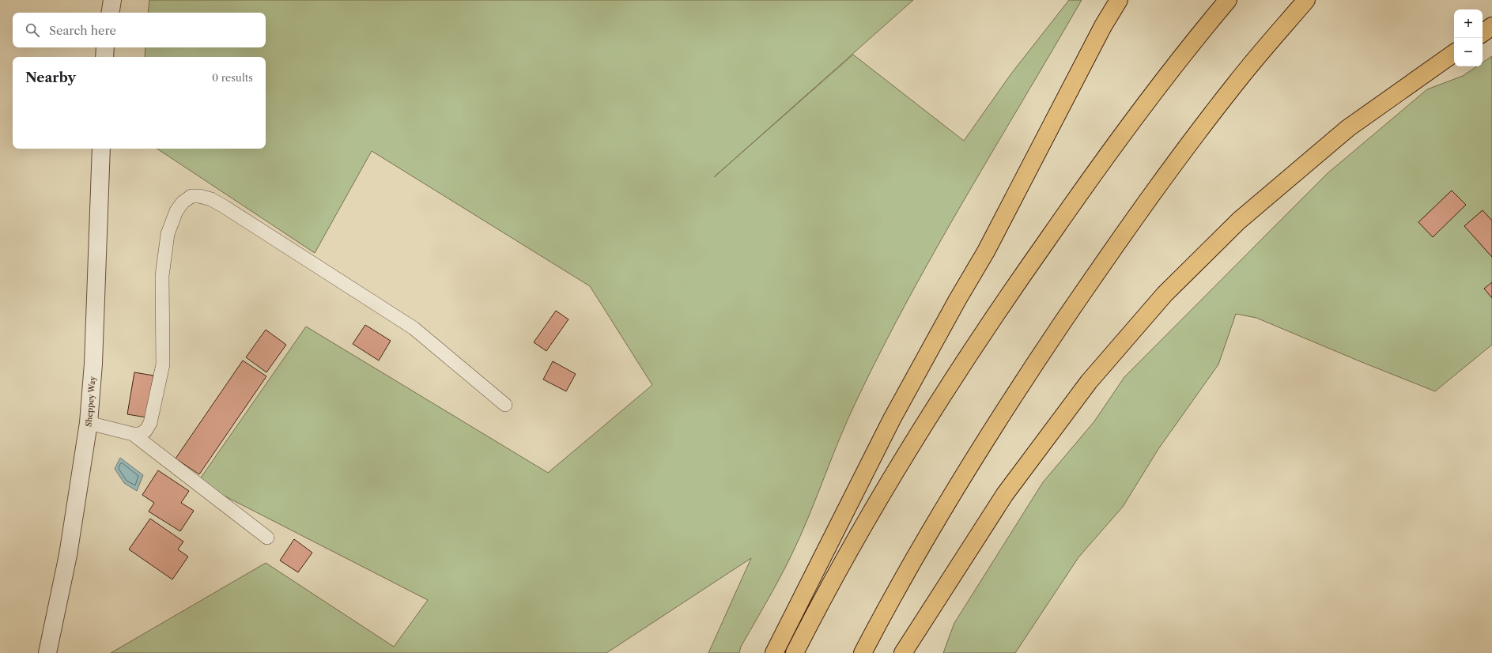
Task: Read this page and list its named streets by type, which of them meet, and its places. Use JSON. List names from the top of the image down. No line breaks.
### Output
{"streets":{"street":["Sheppey Way"]},"page":{"map_buttons":["+","−"],"search":"Search here","heading":["Nearby","0 results"]}}
